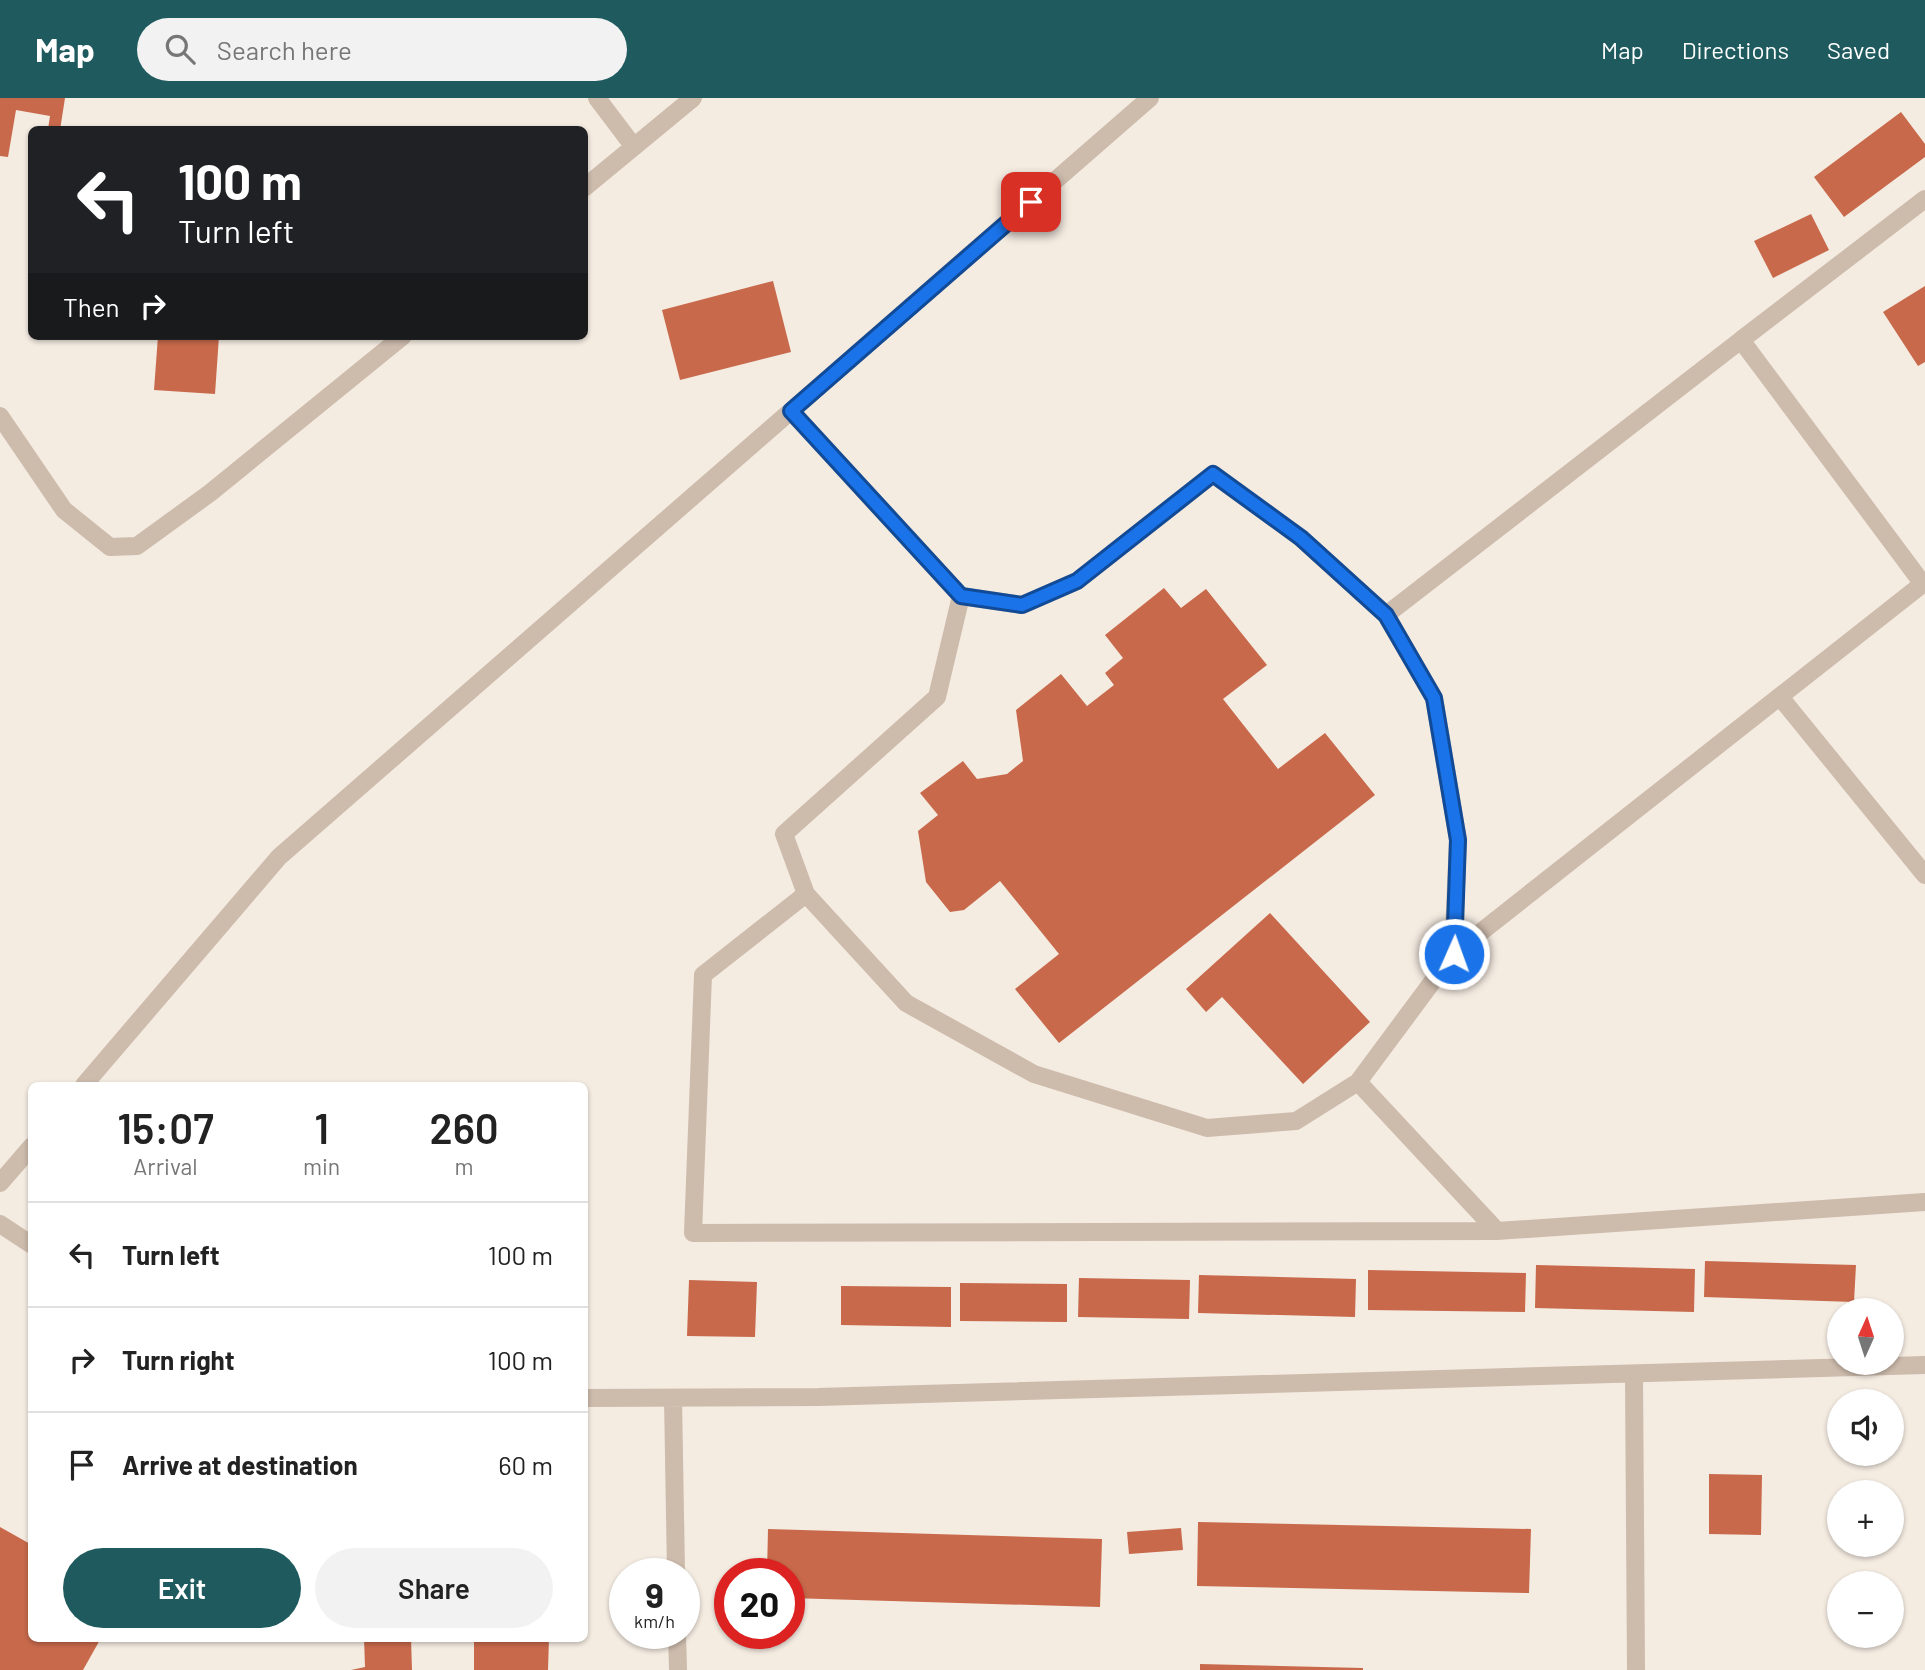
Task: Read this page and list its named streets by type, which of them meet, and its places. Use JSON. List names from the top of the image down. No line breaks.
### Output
{"north":"top","page":{"header":"Map","search":"Search here","nav":["Map","Directions","Saved"],"turn":["100 m","Turn left"],"then":"Then","eta":["15:07","Arrival","1","min","260","m"],"list":[{"name":"Turn left","value":"100 m"},{"name":"Turn right","value":"100 m"},{"name":"Arrive at destination","value":"60 m"}],"map_buttons":["+","−"],"buttons":["Exit","Share"],"speed":"9 km/h","limit":"20"}}
